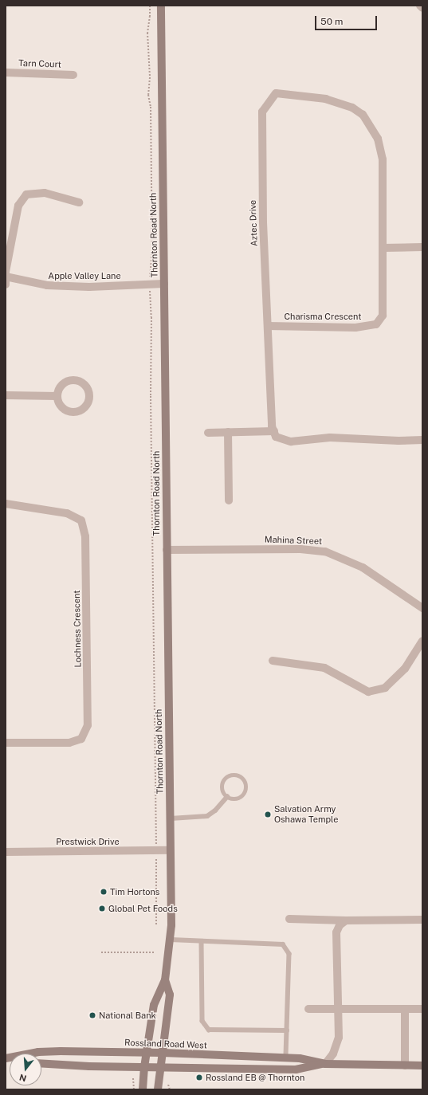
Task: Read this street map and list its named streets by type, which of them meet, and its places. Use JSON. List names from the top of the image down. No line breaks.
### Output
{"streets":{"main road":["Thornton Road North","Rossland Road West"],"street":["Tarn Court","Aztec Drive","Apple Valley Lane","Charisma Crescent","Mahina Street","Lochness Crescent","Prestwick Drive"]},"crossings":[["Aztec Drive","Charisma Crescent"],["Thornton Road North","Apple Valley Lane"],["Thornton Road North","Mahina Street"],["Thornton Road North","Prestwick Drive"],["Thornton Road North","Rossland Road West"]],"places":["Salvation Army Oshawa Temple","Tim Hortons","Global Pet Foods","National Bank","Rossland EB @ Thornton"],"scale_bar":"50 m","north":"bottom"}
